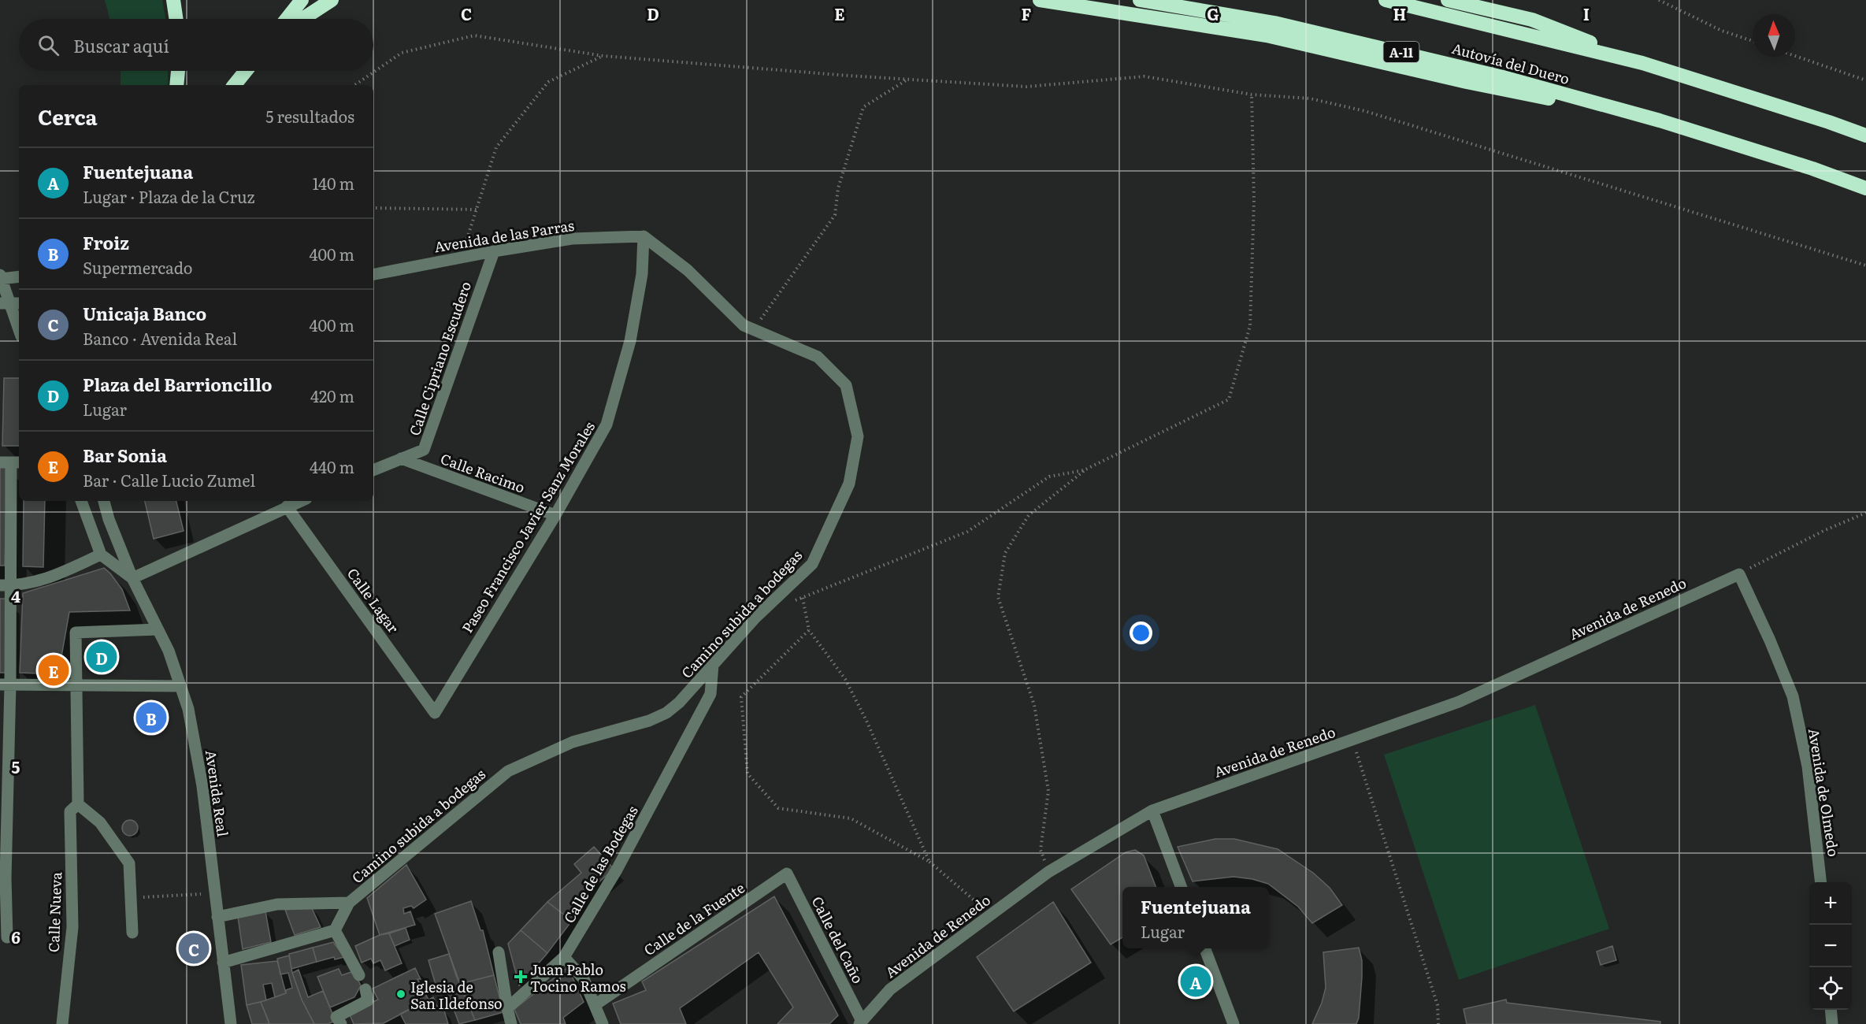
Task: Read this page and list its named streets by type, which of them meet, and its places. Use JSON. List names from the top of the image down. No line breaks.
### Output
{"streets":{"highway":["A-11","Autovía del Duero"],"street":["Avenida de las Parras","Calle Cipriano Escudero","Calle Racimo","Paseo Francisco Javier Sanz Morales","Calle Lagar","Avenida de Renedo","Camino subida a bodegas","Avenida de Olmedo","Avenida Real","Calle de las Bodegas","Calle Nueva","Calle de la Fuente","Calle del Caño"]},"crossings":[["Avenida de las Parras","Calle Cipriano Escudero"],["Avenida de las Parras","Paseo Francisco Javier Sanz Morales"],["Avenida de las Parras","Camino subida a bodegas"],["Calle Cipriano Escudero","Calle Racimo"],["Calle Racimo","Paseo Francisco Javier Sanz Morales"],["Paseo Francisco Javier Sanz Morales","Calle Lagar"],["Paseo Francisco Javier Sanz Morales","Camino subida a bodegas"],["Avenida de Renedo","Avenida de Olmedo"],["Avenida de Renedo","Calle del Caño"],["Camino subida a bodegas","Calle de las Bodegas"],["Calle de la Fuente","Calle del Caño"]],"places":{"health":["Juan Pablo Tocino Ramos"],"other":["Iglesia de San Ildefonso"]},"north":"top","page":{"search":"Buscar aquí","heading":["Cerca","5 resultados"],"list":[{"mark":"A","name":"Fuentejuana","note":"Lugar · Plaza de la Cruz","value":"140 m"},{"mark":"B","name":"Froiz","note":"Supermercado","value":"400 m"},{"mark":"C","name":"Unicaja Banco","note":"Banco · Avenida Real","value":"400 m"},{"mark":"D","name":"Plaza del Barrioncillo","note":"Lugar","value":"420 m"},{"mark":"E","name":"Bar Sonia","note":"Bar · Calle Lucio Zumel","value":"440 m"}],"pins":["D","E","B","C","A"],"map_buttons":["+","−"],"popup":["Fuentejuana","Lugar"]},"grid":{"columns":["C","D","E","F","G","H","I"],"rows":["4","5","6"]}}
